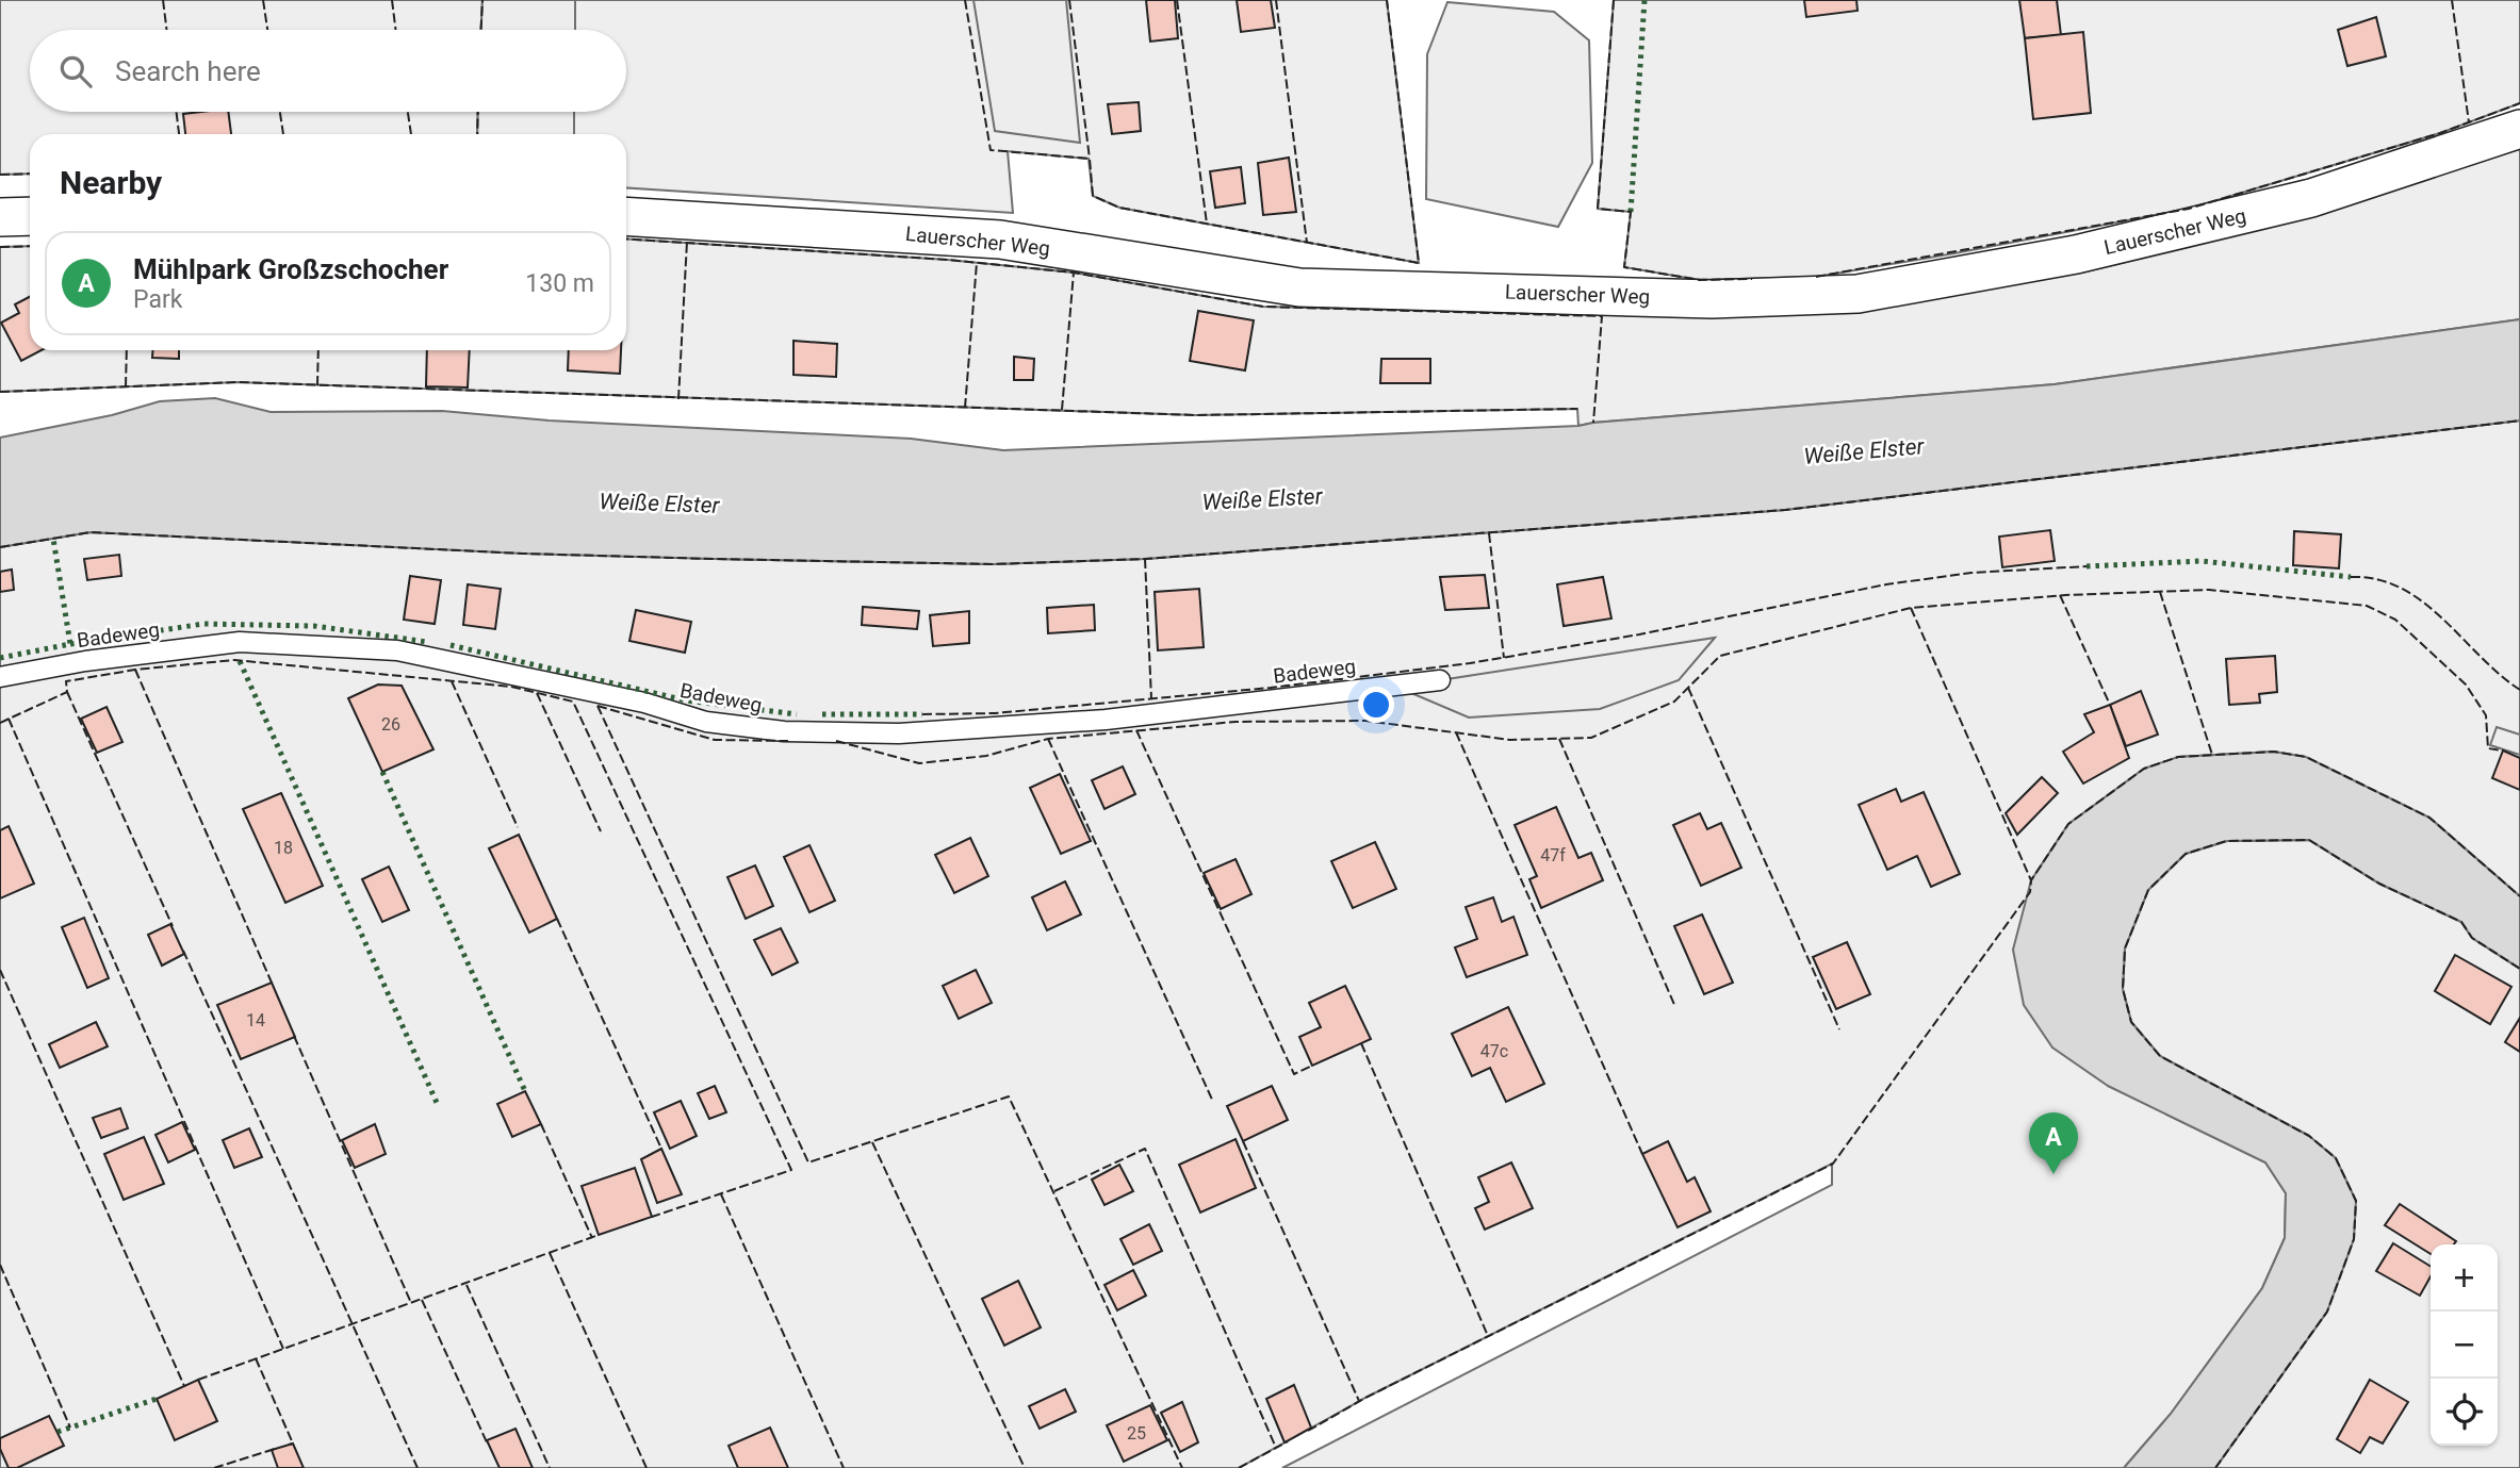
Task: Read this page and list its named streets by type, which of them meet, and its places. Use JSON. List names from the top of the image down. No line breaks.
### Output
{"streets":{"street":["Lauerscher Weg"],"lane":["Badeweg"]},"water":["Weiße Elster"],"house_numbers":["26","18","47f","14","47c","25"],"page":{"search":"Search here","heading":"Nearby","list":[{"mark":"A","name":"Mühlpark Großzschocher","note":"Park","value":"130 m"}],"pins":"A","map_buttons":["+","−"]}}
